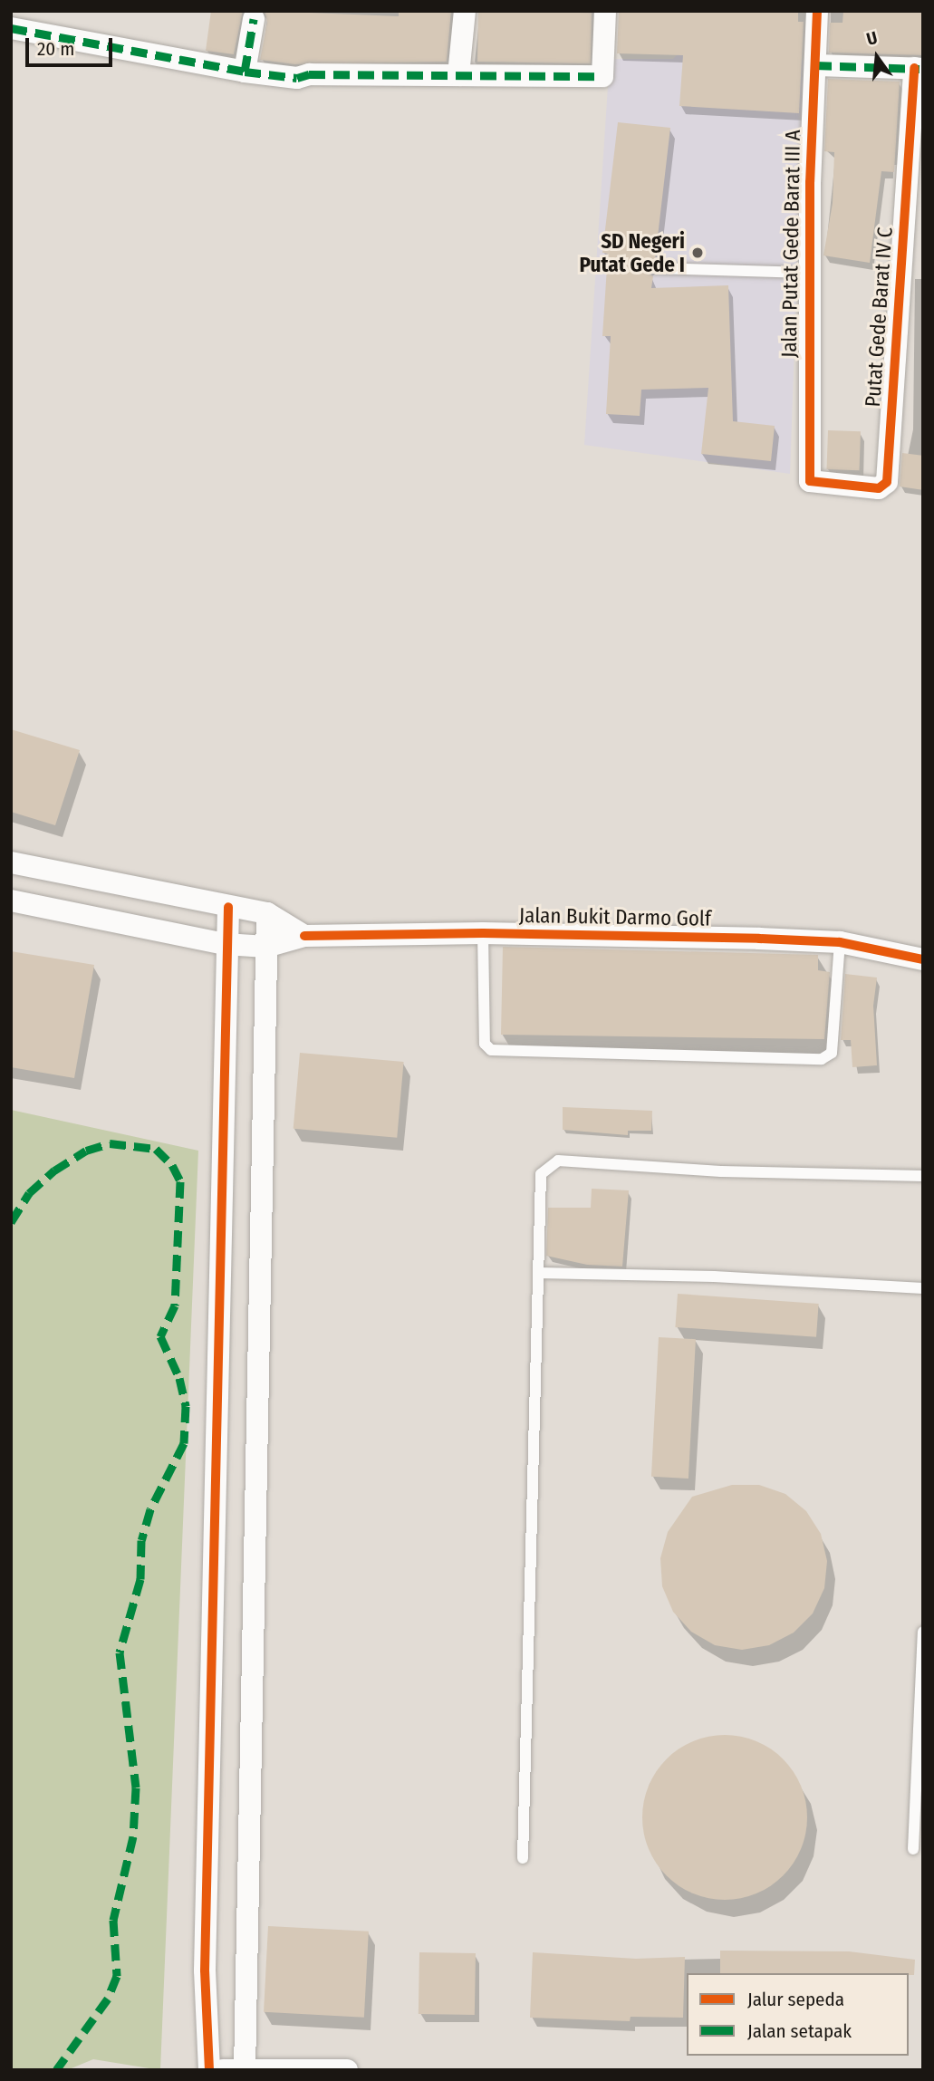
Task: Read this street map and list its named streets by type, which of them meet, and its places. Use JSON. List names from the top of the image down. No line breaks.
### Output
{"streets":{"street":["Jalan Putat Gede Barat III A","Putat Gede Barat IV C","Jalan Bukit Darmo Golf"]},"crossings":[["Jalan Putat Gede Barat III A","Putat Gede Barat IV C"]],"places":["SD Negeri Putat Gede I"],"legend":["Jalur sepeda","Jalan setapak"],"scale_bar":"20 m","north":"top"}
